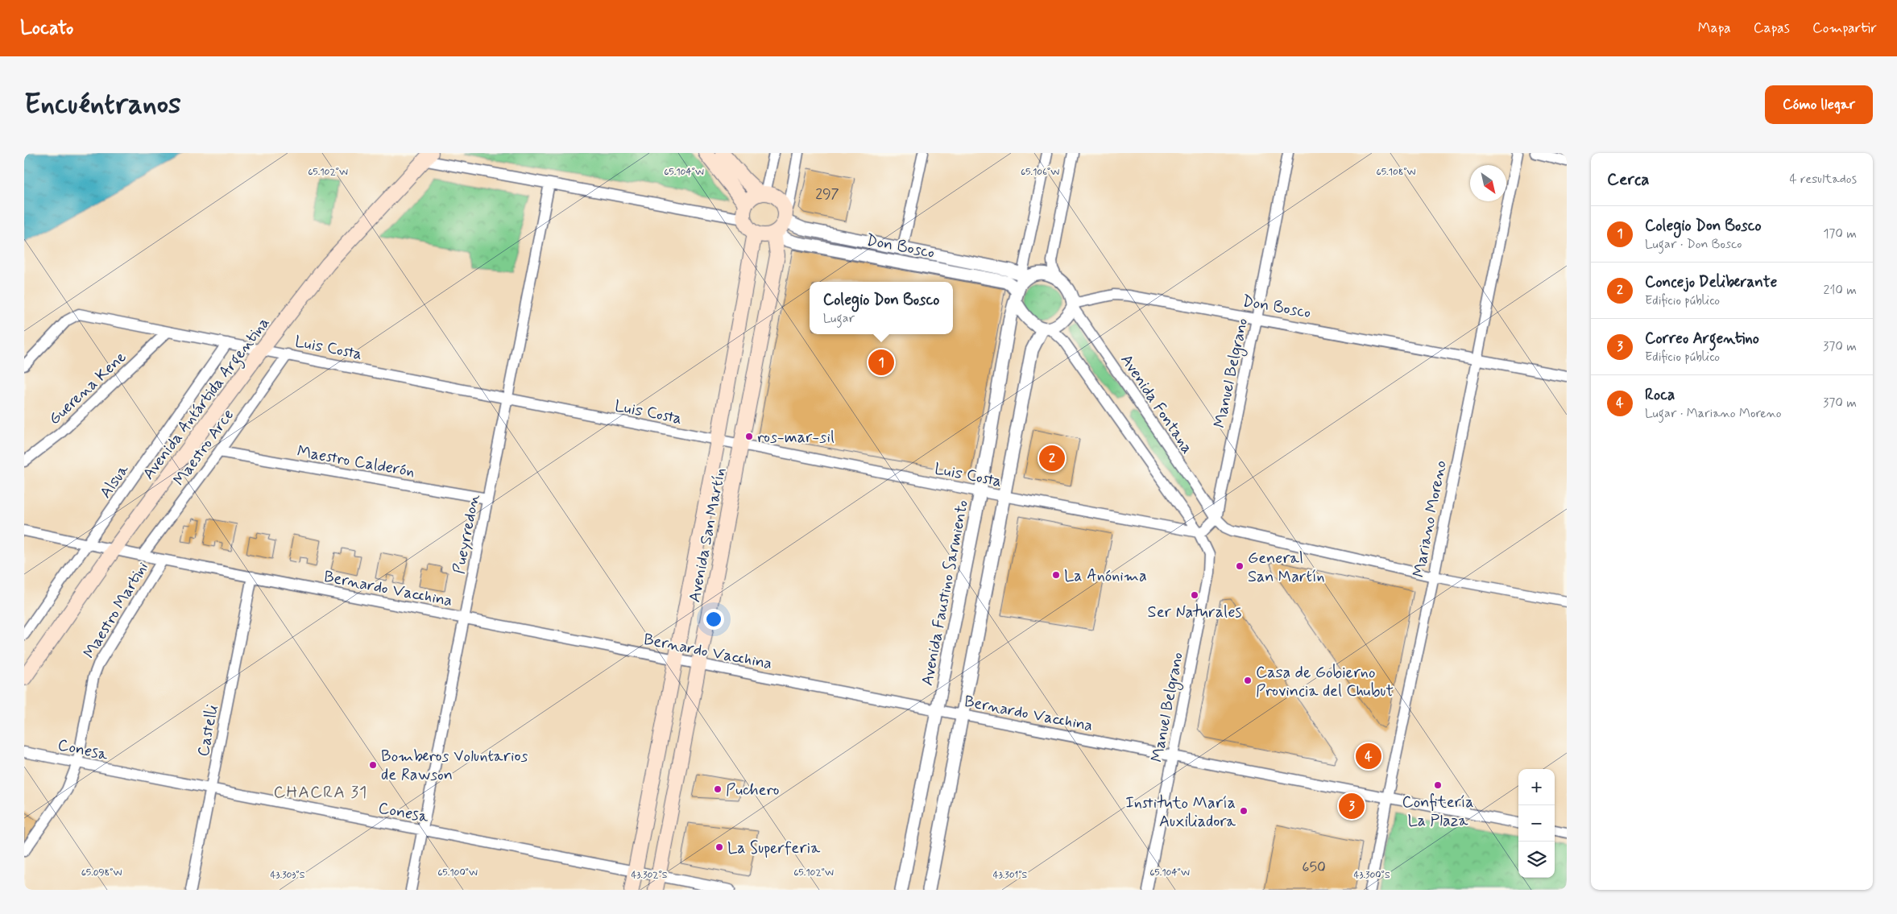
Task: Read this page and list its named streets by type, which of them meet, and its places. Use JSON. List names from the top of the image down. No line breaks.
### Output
{"streets":{"main road":["Avenida Antártida Argentina","Avenida San Martín"],"street":["Don Bosco","Luis Costa","Manuel Belgrano","Guerena Kene","Avenida Fontana","Maestro Arce","Maestro Calderón","Alsua","Mariano Moreno","Pueyrredon","Bernardo Vacchina","Avenida Faustino Sarmiento","Maestro Martini","Castelli","Conesa"]},"crossings":[["Don Bosco","Manuel Belgrano"],["Don Bosco","Avenida Fontana"],["Don Bosco","Mariano Moreno"],["Don Bosco","Avenida San Martín"],["Don Bosco","Avenida Faustino Sarmiento"],["Luis Costa","Manuel Belgrano"],["Luis Costa","Guerena Kene"],["Luis Costa","Avenida Antártida Argentina"],["Luis Costa","Maestro Arce"],["Luis Costa","Alsua"],["Luis Costa","Pueyrredon"],["Luis Costa","Avenida San Martín"],["Luis Costa","Avenida Faustino Sarmiento"],["Manuel Belgrano","Avenida Fontana"],["Manuel Belgrano","Bernardo Vacchina"],["Avenida Antártida Argentina","Bernardo Vacchina"],["Avenida Fontana","Avenida Faustino Sarmiento"],["Maestro Arce","Maestro Calderón"],["Maestro Arce","Bernardo Vacchina"],["Maestro Calderón","Pueyrredon"],["Alsua","Bernardo Vacchina"],["Mariano Moreno","Bernardo Vacchina"],["Pueyrredon","Bernardo Vacchina"],["Pueyrredon","Conesa"],["Avenida San Martín","Bernardo Vacchina"],["Avenida San Martín","Conesa"],["Bernardo Vacchina","Avenida Faustino Sarmiento"],["Bernardo Vacchina","Maestro Martini"],["Bernardo Vacchina","Castelli"],["Maestro Martini","Conesa"],["Castelli","Conesa"]],"districts":["CHACRA 31"],"places":["ros-mar-sil","General San Martín","La Anónima","Ser Naturales","Casa de Gobierno Provincia del Chubut","Bomberos Voluntarios de Rawson","Confitería La Plaza","Puchero","Instituto María Auxiliadora","La Superferia"],"house_numbers":["297","650"],"north":"bottom right","page":{"header":"Locato","nav":["Mapa","Capas","Compartir"],"buttons":"Cómo llegar","title":"Encuéntranos","heading":["Cerca","4 resultados"],"list":[{"mark":"1","name":"Colegio Don Bosco","note":"Lugar · Don Bosco","value":"170 m"},{"mark":"2","name":"Concejo Deliberante","note":"Edificio público","value":"210 m"},{"mark":"3","name":"Correo Argentino","note":"Edificio público","value":"370 m"},{"mark":"4","name":"Roca","note":"Lugar · Mariano Moreno","value":"370 m"}],"popup":["Colegio Don Bosco","Lugar"],"pins":["1","2","4","3"],"map_buttons":["+","−"]},"coordinates":["65.102°W","65.104°W","65.106°W","65.108°W","65.098°W","65.100°W","43.303°S","43.302°S","43.301°S","43.300°S"]}
